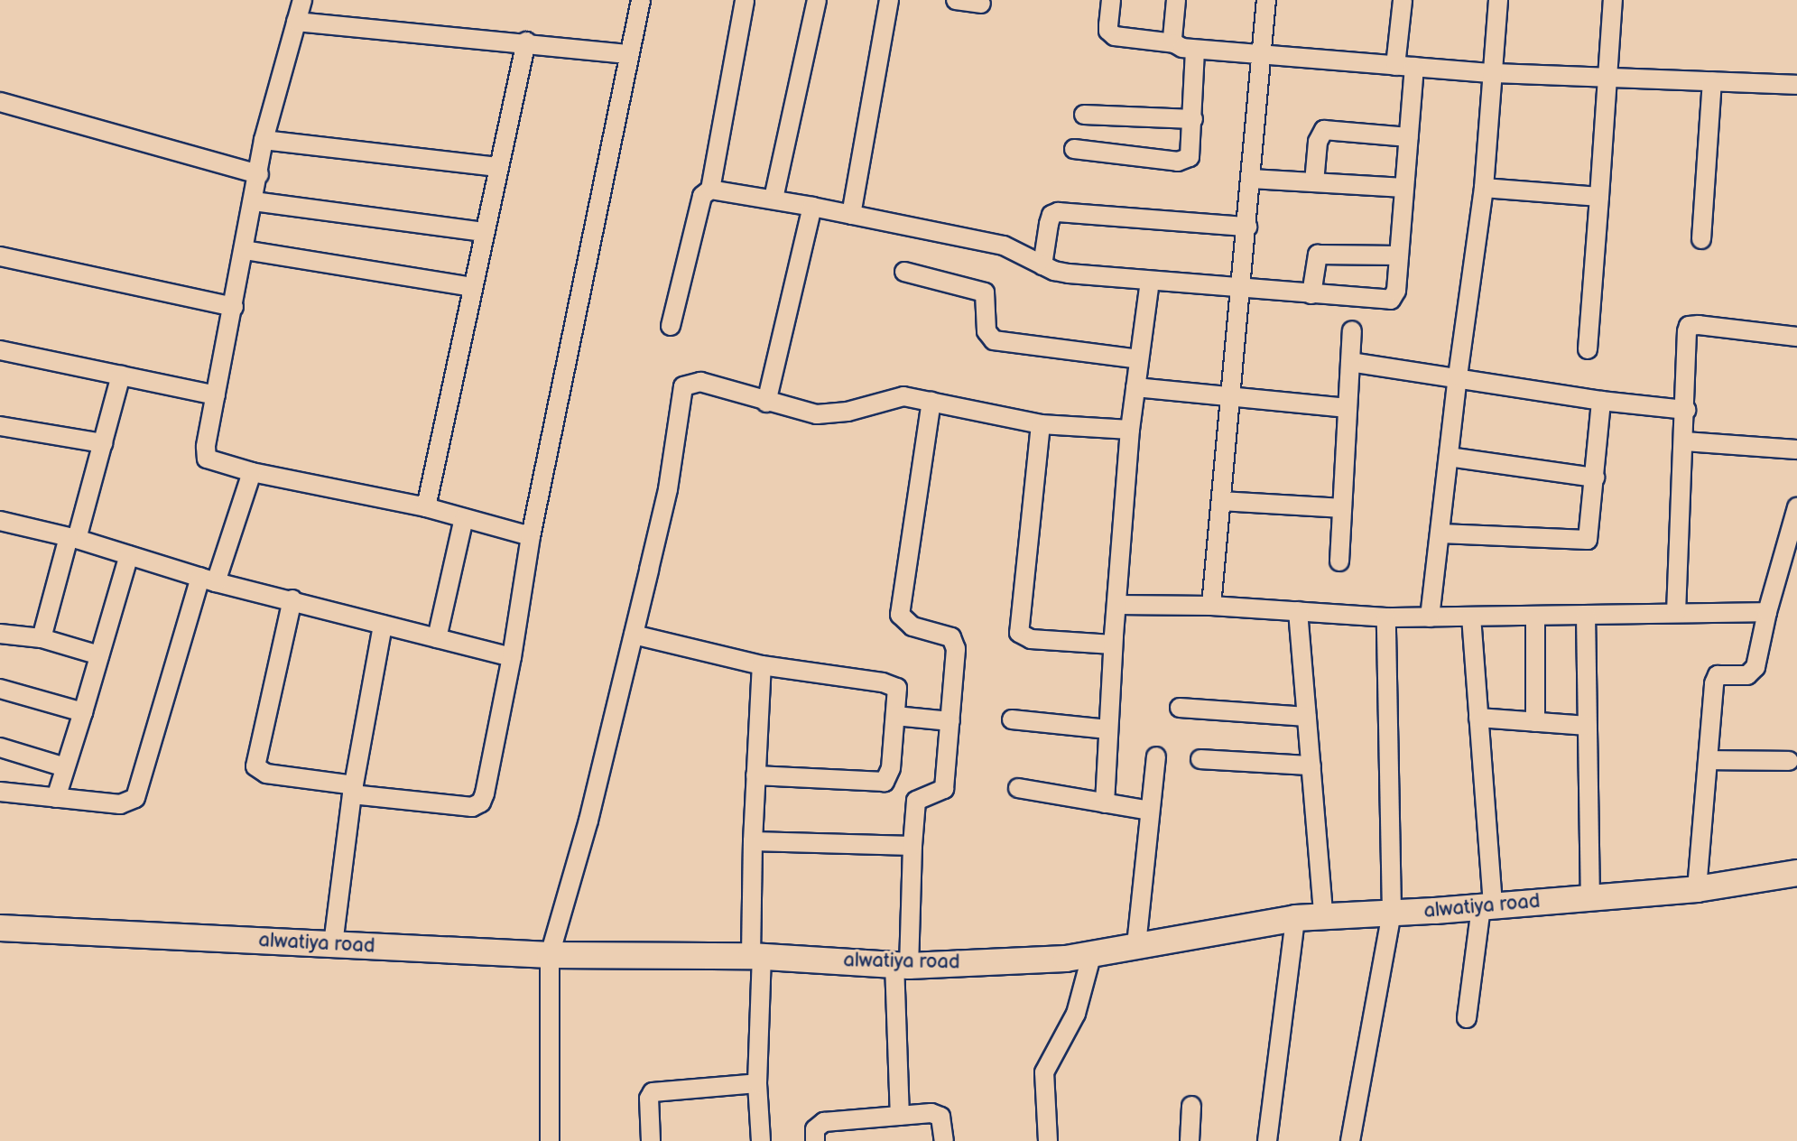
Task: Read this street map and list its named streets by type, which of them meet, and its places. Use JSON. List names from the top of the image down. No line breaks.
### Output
{"streets":{"street":["alwatiya road"]}}
